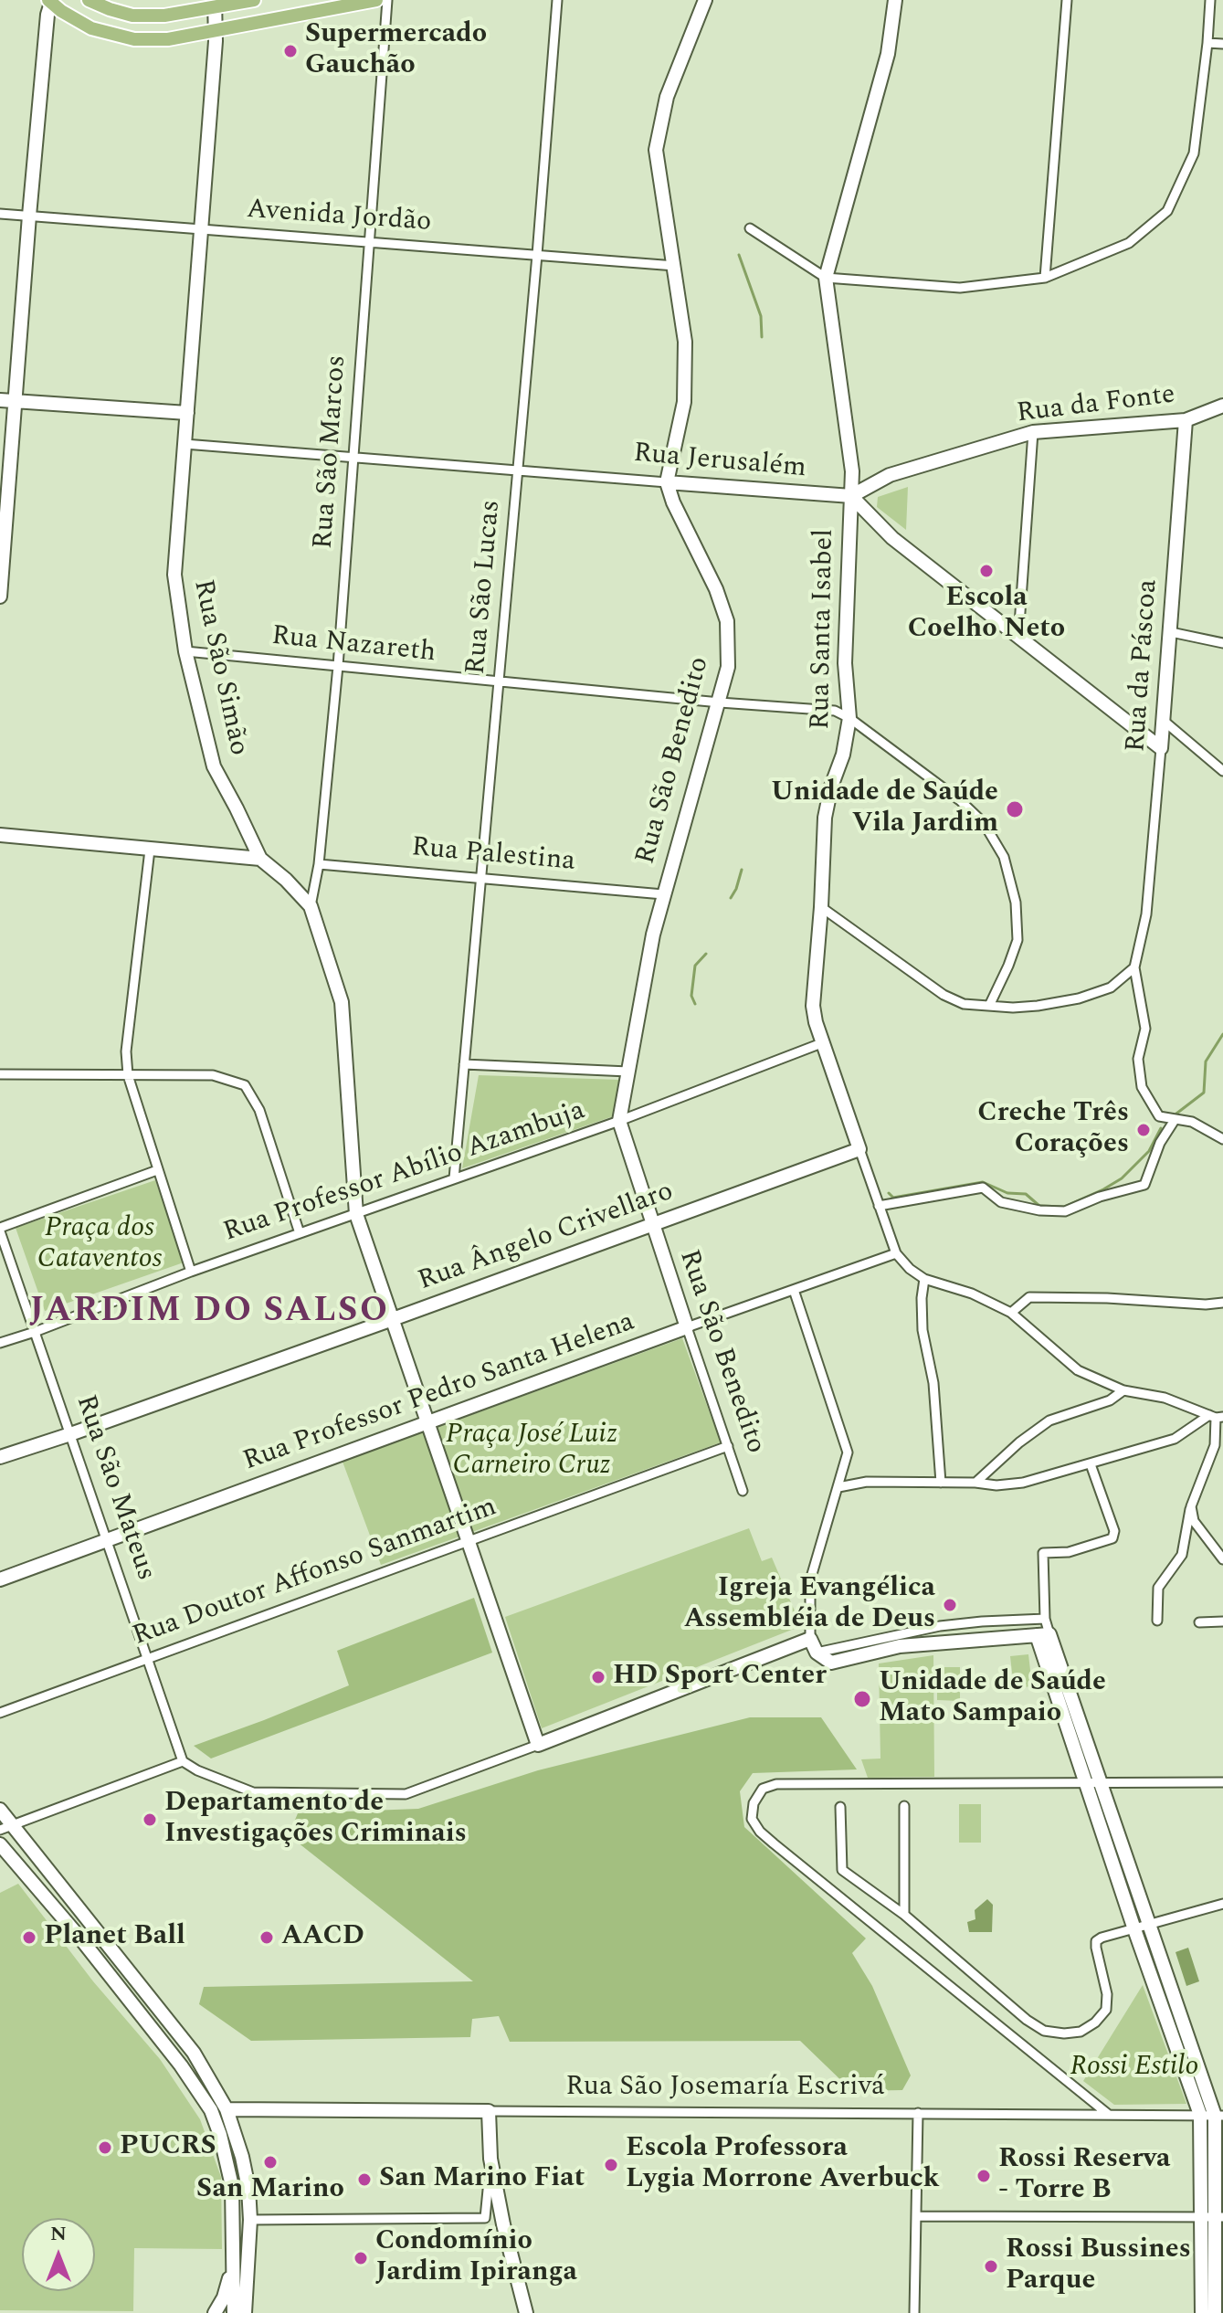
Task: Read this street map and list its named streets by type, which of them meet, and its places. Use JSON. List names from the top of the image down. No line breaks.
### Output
{"streets":{"street":["Avenida Jordão","Rua da Fonte","Rua São Marcos","Rua Jerusalém","Rua São Lucas","Rua Santa Isabel","Rua Nazareth","Rua da Páscoa","Rua São Simão","Rua São Benedito","Rua Palestina","Rua Professor Abílio Azambuja","Rua Ângelo Crivellaro","Rua Professor Pedro Santa Helena","Rua São Mateus","Rua Doutor Affonso Sanmartim","Rua São Josemaría Escrivá"]},"crossings":[["Avenida Jordão","Rua São Marcos"],["Avenida Jordão","Rua São Lucas"],["Avenida Jordão","Rua São Simão"],["Rua da Fonte","Rua Jerusalém"],["Rua da Fonte","Rua Santa Isabel"],["Rua da Fonte","Rua da Páscoa"],["Rua São Marcos","Rua Jerusalém"],["Rua São Marcos","Rua Nazareth"],["Rua São Marcos","Rua São Simão"],["Rua São Marcos","Rua Palestina"],["Rua Jerusalém","Rua São Lucas"],["Rua Jerusalém","Rua Santa Isabel"],["Rua Jerusalém","Rua São Simão"],["Rua Jerusalém","Rua São Benedito"],["Rua São Lucas","Rua Nazareth"],["Rua São Lucas","Rua Palestina"],["Rua São Lucas","Rua Professor Abílio Azambuja"],["Rua Santa Isabel","Rua Nazareth"],["Rua Santa Isabel","Rua Professor Abílio Azambuja"],["Rua Santa Isabel","Rua Ângelo Crivellaro"],["Rua Santa Isabel","Rua Professor Pedro Santa Helena"],["Rua Nazareth","Rua São Simão"],["Rua Nazareth","Rua São Benedito"],["Rua São Simão","Rua Professor Abílio Azambuja"],["Rua São Simão","Rua Ângelo Crivellaro"],["Rua São Simão","Rua Professor Pedro Santa Helena"],["Rua São Simão","Rua Doutor Affonso Sanmartim"],["Rua São Benedito","Rua Palestina"],["Rua São Benedito","Rua Professor Abílio Azambuja"],["Rua São Benedito","Rua Ângelo Crivellaro"],["Rua São Benedito","Rua Professor Pedro Santa Helena"],["Rua São Benedito","Rua Doutor Affonso Sanmartim"],["Rua Professor Abílio Azambuja","Rua São Mateus"],["Rua Ângelo Crivellaro","Rua São Mateus"],["Rua Professor Pedro Santa Helena","Rua São Mateus"],["Rua São Mateus","Rua Doutor Affonso Sanmartim"]],"districts":["JARDIM DO SALSO"],"parks":["Praça dos Cataventos","Praça José Luiz Carneiro Cruz","Rossi Estilo"],"places":["Supermercado Gauchão","Escola Coelho Neto","Unidade de Saúde Vila Jardim","Creche Três Corações","Igreja Evangélica Assembléia de Deus","HD Sport Center","Unidade de Saúde Mato Sampaio","Departamento de Investigações Criminais","Planet Ball","AACD","PUCRS","San Marino","Escola Professora Lygia Morrone Averbuck","Rossi Reserva - Torre B","San Marino Fiat","Condomínio Jardim Ipiranga","Rossi Bussines Parque"],"north":"top"}
